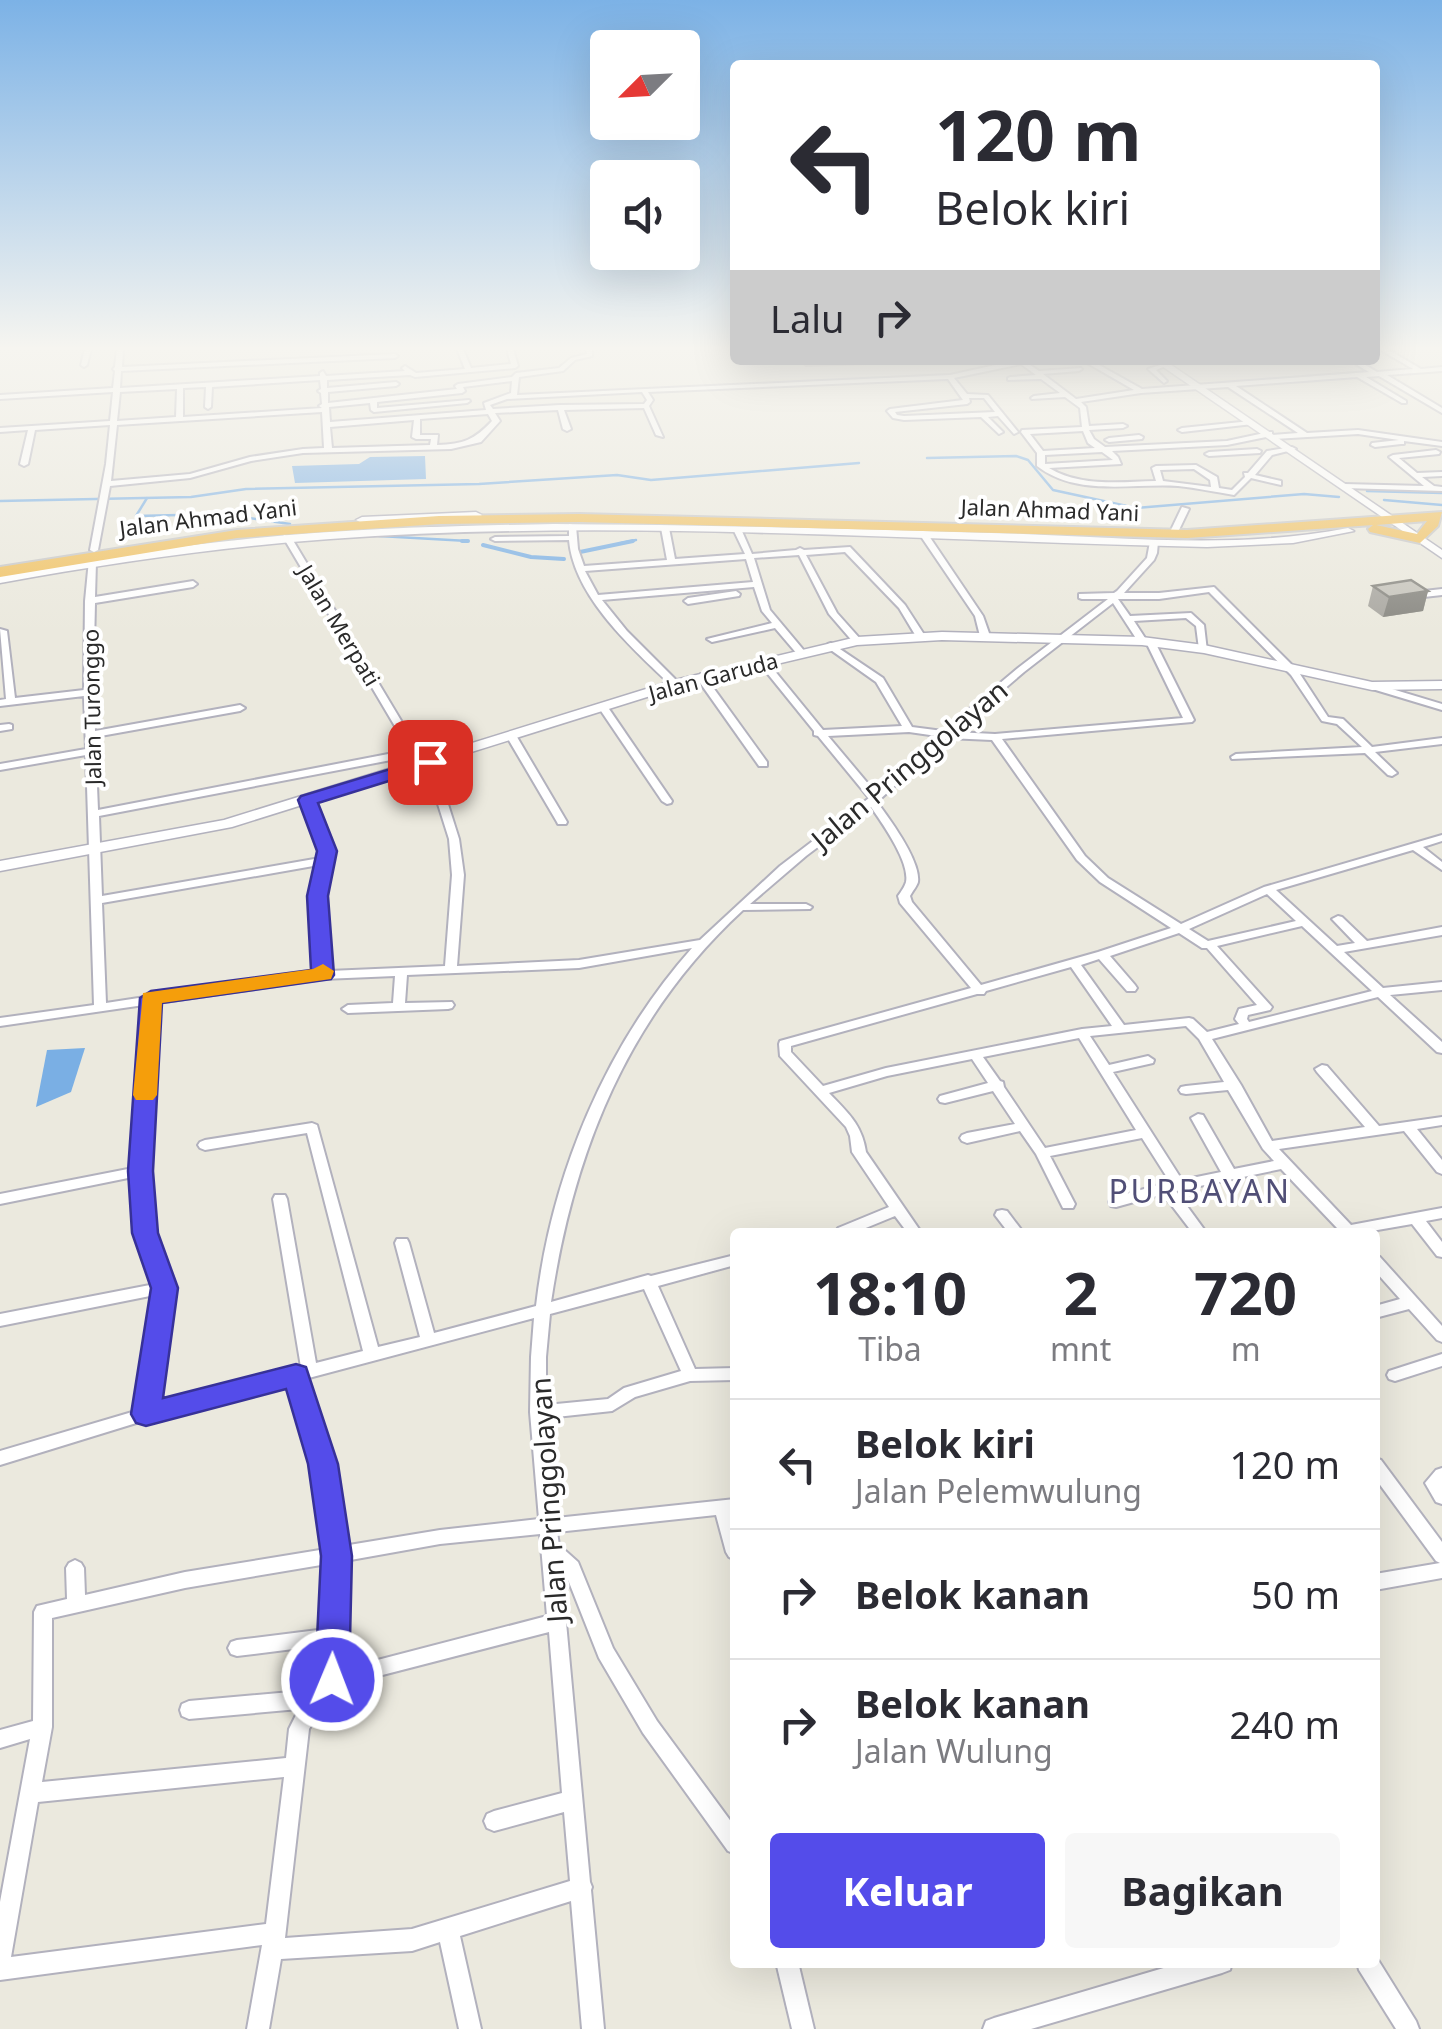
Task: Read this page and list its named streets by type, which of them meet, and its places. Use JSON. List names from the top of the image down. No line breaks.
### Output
{"streets":{"highway":["Jalan Ahmad Yani"],"street":["Jalan Merpati","Jalan Garuda","Jalan Turonggo","Jalan Pringgolayan"]},"crossings":[["Jalan Merpati","Jalan Garuda"],["Jalan Garuda","Jalan Turonggo"],["Jalan Garuda","Jalan Pringgolayan"]],"districts":["PURBAYAN"],"north":"bottom left","page":{"turn":["120 m","Belok kiri"],"then":"Lalu","eta":["18:10","Tiba","2","mnt","720","m"],"list":[{"name":"Belok kiri","note":"Jalan Pelemwulung","value":"120 m"},{"name":"Belok kanan","value":"50 m"},{"name":"Belok kanan","note":"Jalan Wulung","value":"240 m"}],"buttons":["Keluar","Bagikan"]}}
